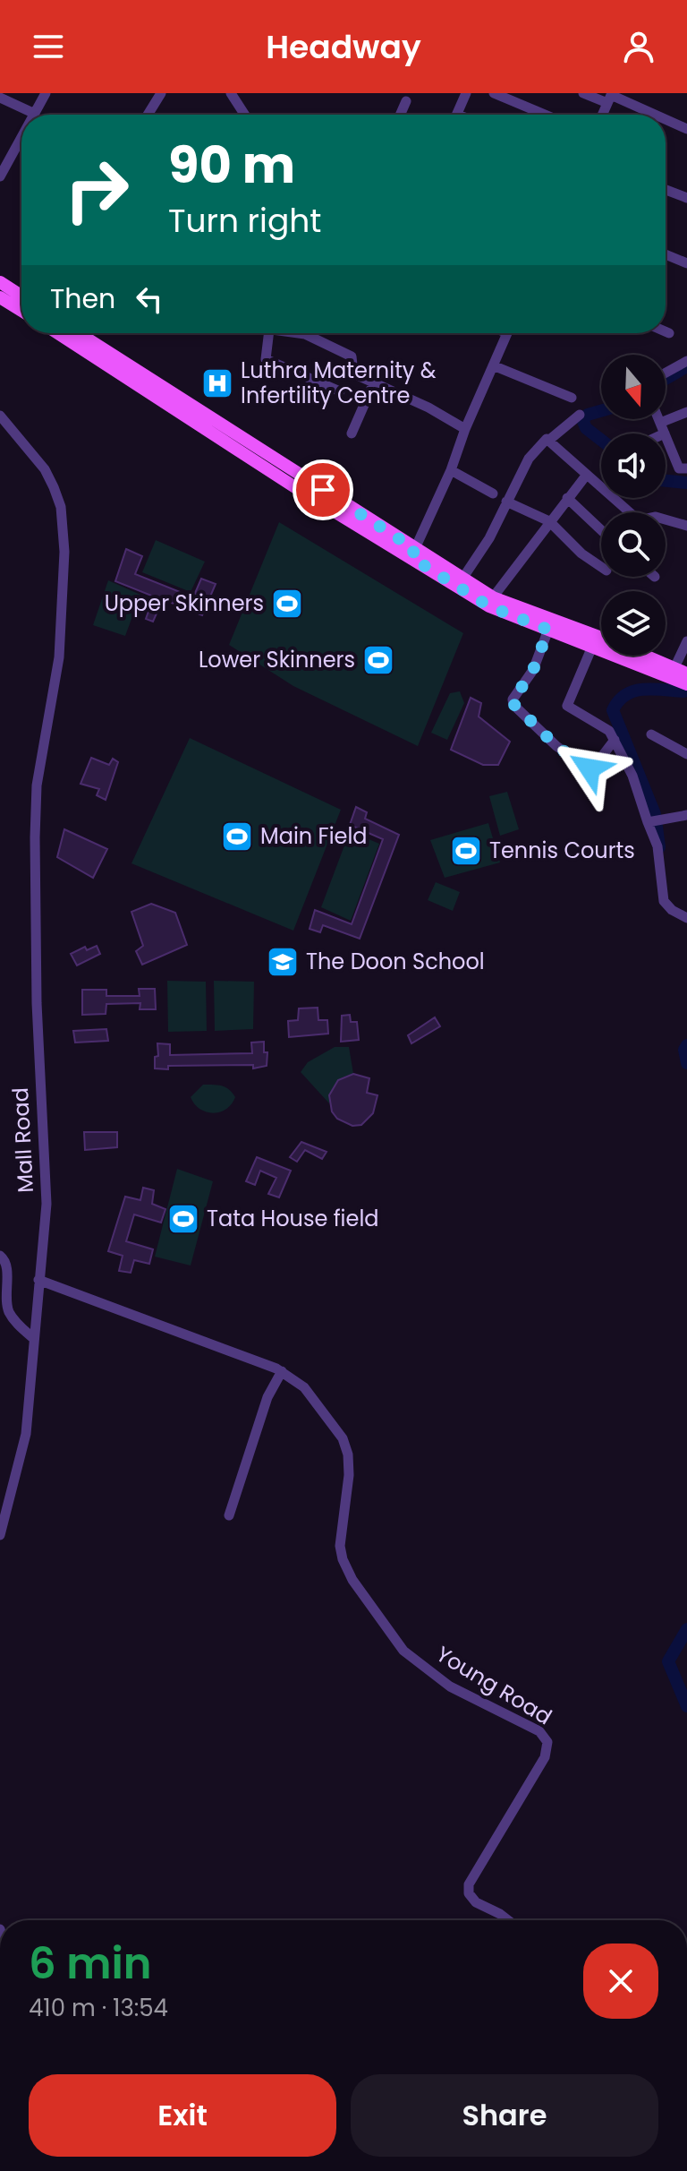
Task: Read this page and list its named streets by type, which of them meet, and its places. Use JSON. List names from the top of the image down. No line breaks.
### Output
{"streets":{"street":["Mall Road","Young Road"]},"crossings":[["Mall Road","Young Road"]],"places":{"hospital":["Luthra Maternity & Infertility Centre"],"sports":["Upper Skinners","Lower Skinners","Main Field","Tennis Courts","Tata House field"],"school or university":["The Doon School"]},"north":"bottom","page":{"header":"Headway","turn":["90 m","Turn right"],"then":"Then","heading":["6 min","410 m · 13:54"],"buttons":["Exit","Share"]}}
